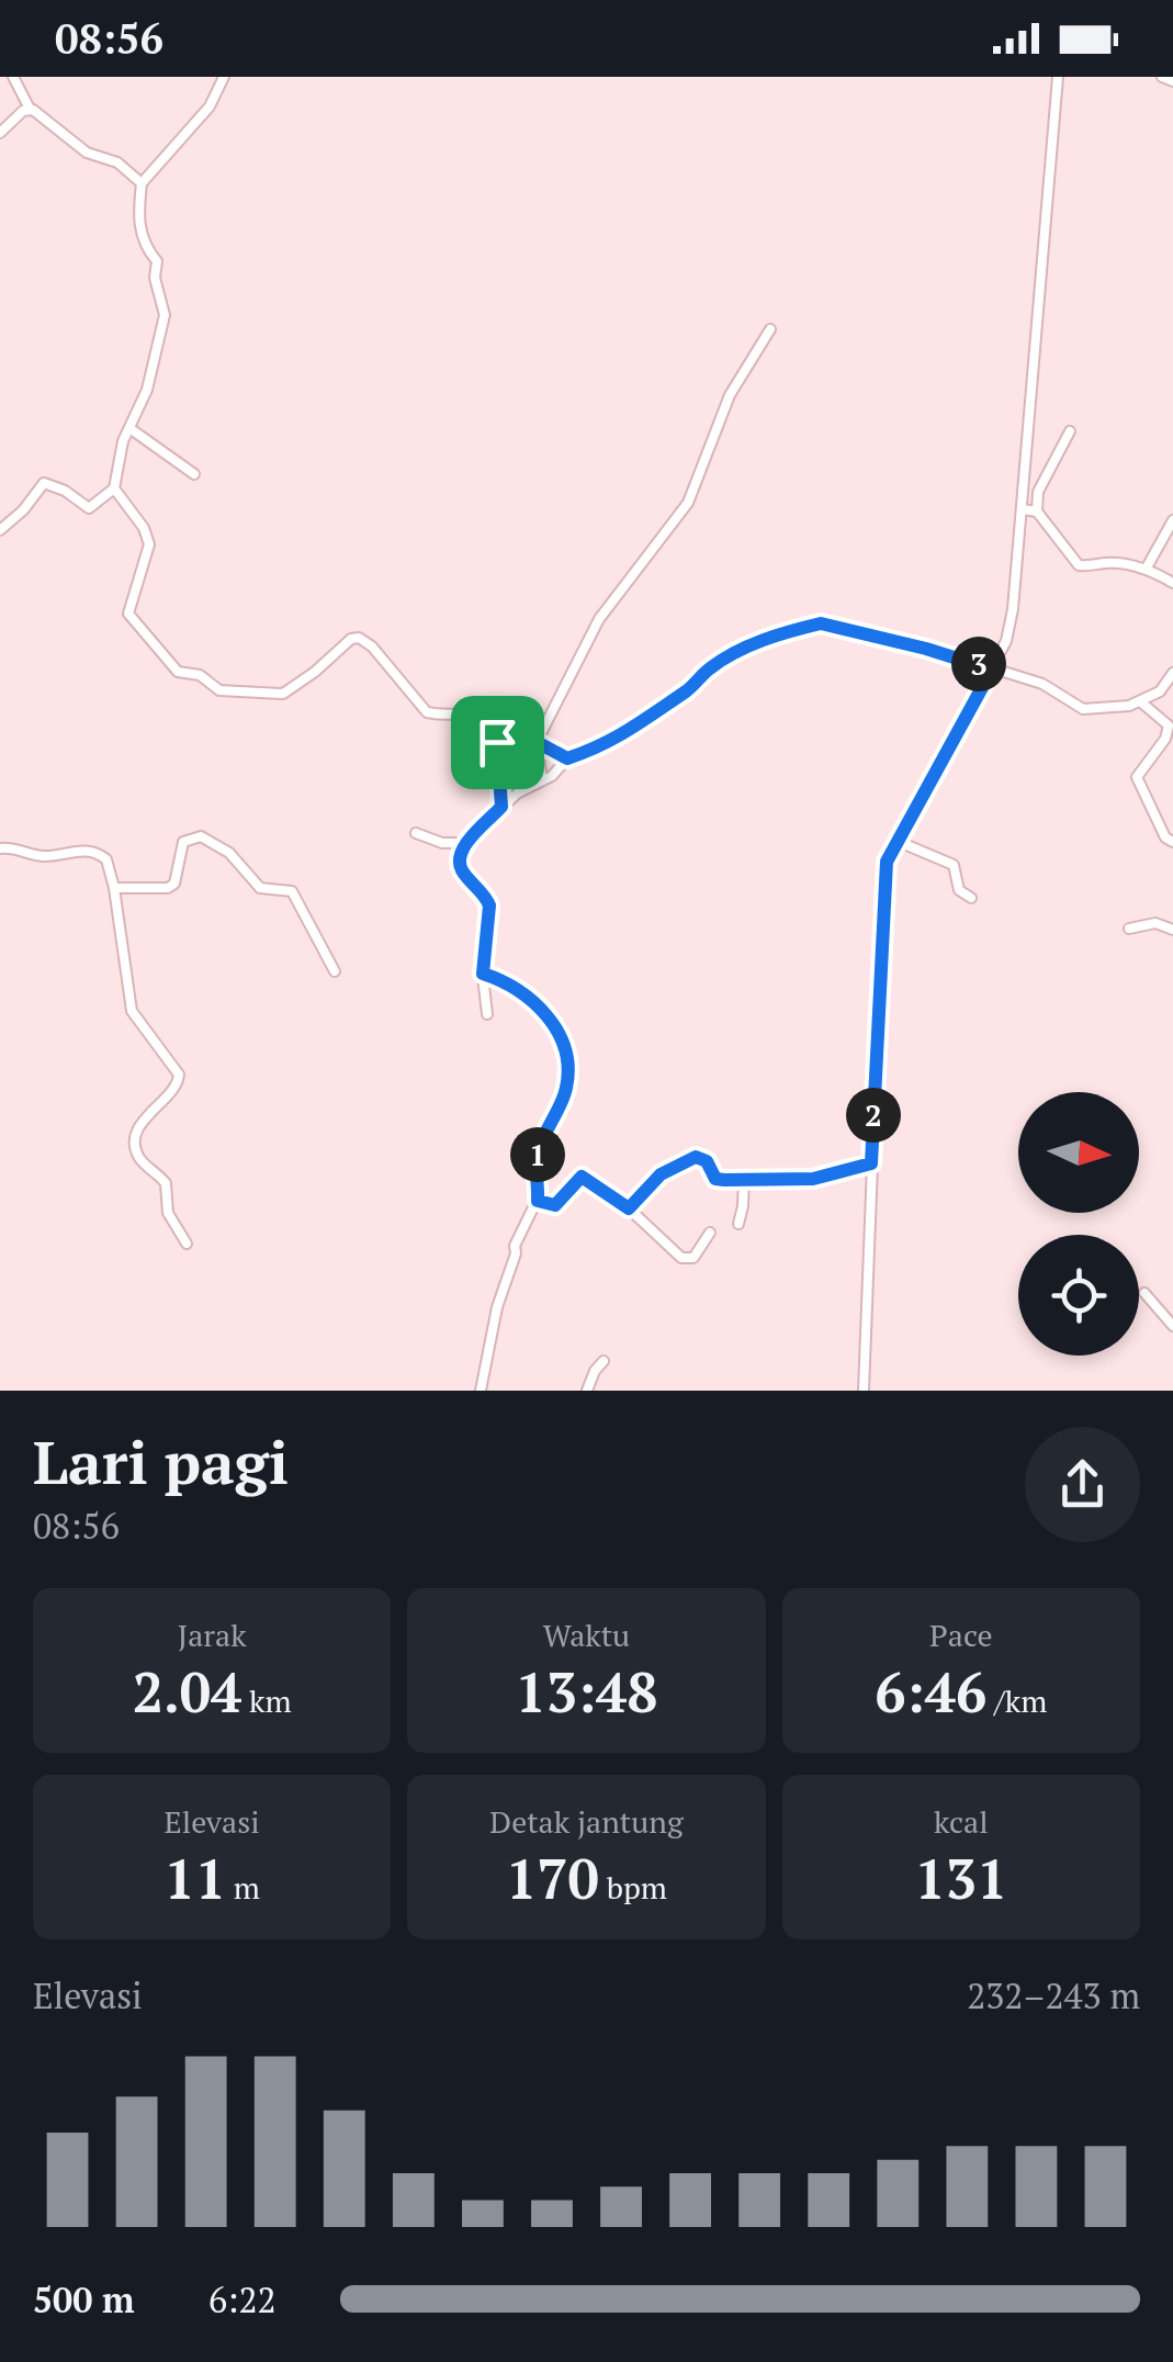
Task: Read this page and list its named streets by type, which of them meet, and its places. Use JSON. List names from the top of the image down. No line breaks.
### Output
{"north":"right","page":{"status":"08:56","pins":["3","2","1"],"heading":["Lari pagi","08:56"],"stats":[["Jarak","2.04 km"],["Waktu","13:48"],["Pace","6:46 /km"],["Elevasi","11 m"],["Detak jantung","170 bpm"],["kcal","131"]],"chart":["Elevasi","232–243 m"],"list":[{"name":"500 m","note":"6:22"}]}}
